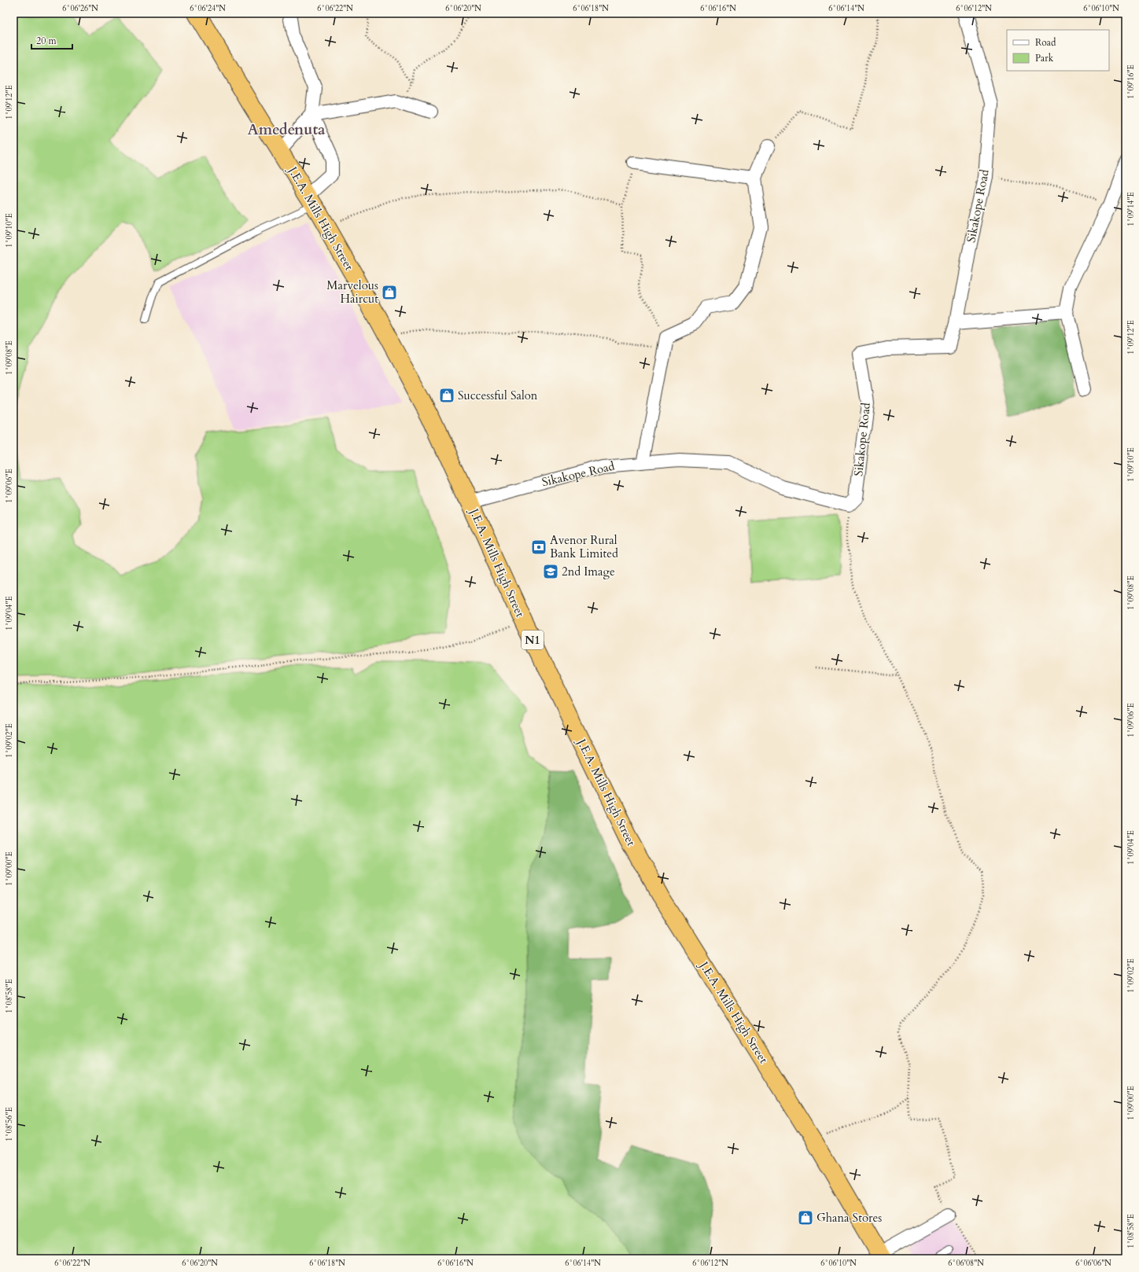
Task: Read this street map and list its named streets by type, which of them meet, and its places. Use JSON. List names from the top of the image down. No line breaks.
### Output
{"streets":{"highway":["J.E.A. Mills High Street","N1"],"street":["Sikakope Road"]},"crossings":[["Sikakope Road","J.E.A. Mills High Street"]],"districts":["Amedenuta"],"places":{"shop":["Marvelous Haircut","Successful Salon","Ghana Stores"],"bank":["Avenor Rural Bank Limited"],"school or university":["2nd Image"]},"legend":["Road","Park"],"scale_bar":"20 m","coordinates":["6°06'26\"N","6°06'24\"N","6°06'22\"N","6°06'20\"N","6°06'18\"N","6°06'16\"N","6°06'14\"N","6°06'12\"N","6°06'10\"N","1°09'16\"E","1°09'12\"E","1°09'14\"E","1°09'10\"E","1°09'08\"E","1°09'06\"E","1°09'04\"E","1°09'02\"E","1°09'00\"E","1°08'58\"E","1°08'56\"E","6°06'08\"N","6°06'06\"N"]}
